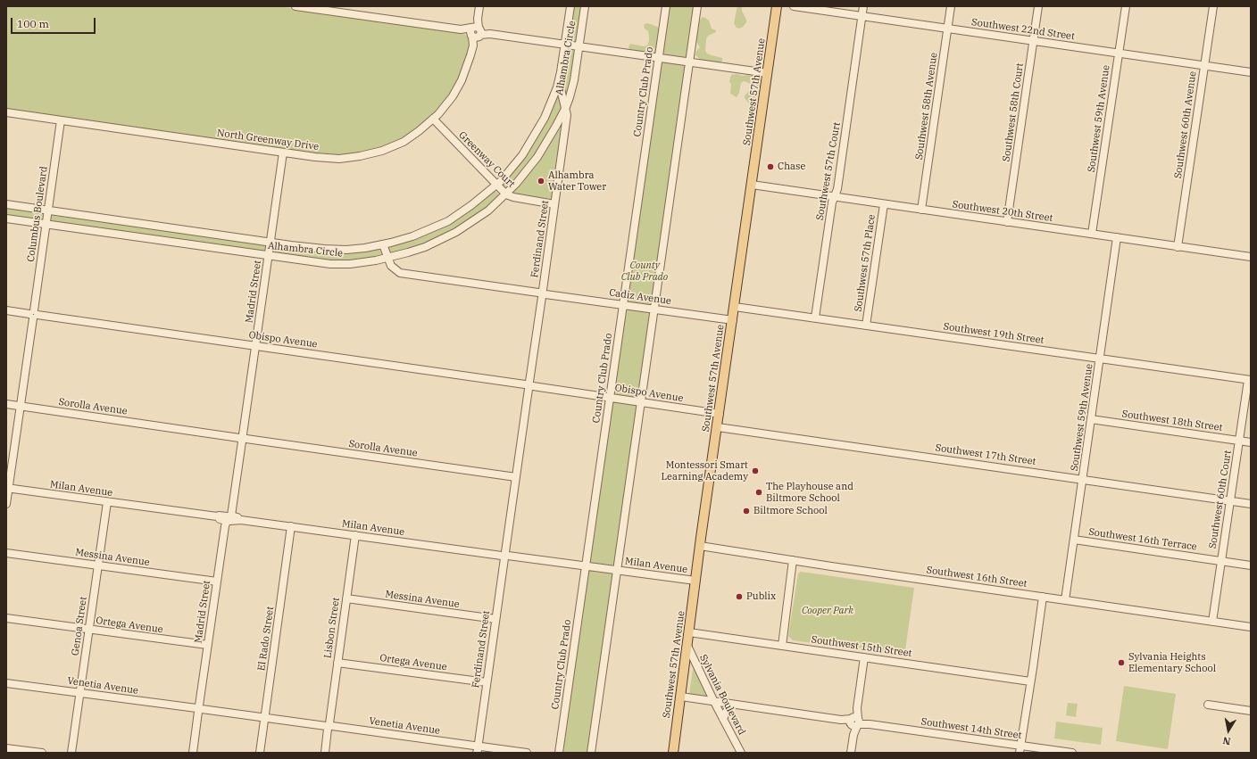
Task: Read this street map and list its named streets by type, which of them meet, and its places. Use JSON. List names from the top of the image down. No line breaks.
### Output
{"streets":{"main road":["Southwest 57th Avenue"],"street":["Southwest 22nd Street","Alhambra Circle","Country Club Prado","Southwest 58th Avenue","Southwest 58th Court","Southwest 59th Avenue","Southwest 60th Avenue","North Greenway Drive","Greenway Court","Southwest 57th Court","Southwest 20th Street","Columbus Boulevard","Ferdinand Street","Southwest 57th Place","Madrid Street","Cadiz Avenue","Southwest 19th Street","Obispo Avenue","Sorolla Avenue","Southwest 18th Street","Southwest 17th Street","Milan Avenue","Southwest 60th Court","Southwest 16th Terrace","Messina Avenue","Southwest 16th Street","Ortega Avenue","Genoa Street","Lisbon Street","El Rado Street","Southwest 15th Street","Venetia Avenue","Sylvania Boulevard","Southwest 14th Street"]},"crossings":[["Southwest 22nd Street","Southwest 58th Avenue"],["Southwest 22nd Street","Southwest 58th Court"],["Southwest 22nd Street","Southwest 59th Avenue"],["Southwest 22nd Street","Southwest 60th Avenue"],["Southwest 22nd Street","Southwest 57th Court"],["Alhambra Circle","Greenway Court"],["Alhambra Circle","Columbus Boulevard"],["Alhambra Circle","Ferdinand Street"],["Alhambra Circle","Madrid Street"],["Alhambra Circle","Cadiz Avenue"],["Country Club Prado","Cadiz Avenue"],["Country Club Prado","Obispo Avenue"],["Country Club Prado","Milan Avenue"],["Southwest 57th Avenue","Southwest 20th Street"],["Southwest 57th Avenue","Cadiz Avenue"],["Southwest 57th Avenue","Southwest 19th Street"],["Southwest 57th Avenue","Obispo Avenue"],["Southwest 57th Avenue","Southwest 17th Street"],["Southwest 57th Avenue","Milan Avenue"],["Southwest 57th Avenue","Southwest 16th Street"],["Southwest 57th Avenue","Southwest 15th Street"],["Southwest 57th Avenue","Sylvania Boulevard"],["Southwest 57th Avenue","Southwest 14th Street"],["Southwest 58th Avenue","Southwest 20th Street"],["Southwest 58th Court","Southwest 20th Street"],["Southwest 59th Avenue","Southwest 20th Street"],["Southwest 59th Avenue","Southwest 19th Street"],["Southwest 59th Avenue","Southwest 18th Street"],["Southwest 59th Avenue","Southwest 17th Street"],["Southwest 59th Avenue","Southwest 16th Terrace"],["Southwest 59th Avenue","Southwest 16th Street"],["Southwest 60th Avenue","Southwest 20th Street"],["North Greenway Drive","Greenway Court"],["North Greenway Drive","Columbus Boulevard"],["North Greenway Drive","Madrid Street"],["Greenway Court","Ferdinand Street"],["Southwest 57th Court","Southwest 20th Street"],["Southwest 57th Court","Southwest 19th Street"],["Southwest 20th Street","Southwest 57th Place"],["Columbus Boulevard","Obispo Avenue"],["Columbus Boulevard","Sorolla Avenue"],["Columbus Boulevard","Milan Avenue"],["Ferdinand Street","Cadiz Avenue"],["Ferdinand Street","Obispo Avenue"],["Ferdinand Street","Sorolla Avenue"],["Ferdinand Street","Milan Avenue"],["Ferdinand Street","Messina Avenue"],["Ferdinand Street","Ortega Avenue"],["Ferdinand Street","Venetia Avenue"],["Southwest 57th Place","Southwest 19th Street"],["Madrid Street","Obispo Avenue"],["Madrid Street","Sorolla Avenue"],["Madrid Street","Milan Avenue"],["Madrid Street","Messina Avenue"],["Madrid Street","Ortega Avenue"],["Madrid Street","Venetia Avenue"],["Southwest 19th Street","Southwest 60th Court"],["Southwest 18th Street","Southwest 60th Court"],["Southwest 17th Street","Southwest 60th Court"],["Milan Avenue","Genoa Street"],["Milan Avenue","Lisbon Street"],["Milan Avenue","El Rado Street"],["Southwest 60th Court","Southwest 16th Terrace"],["Southwest 60th Court","Southwest 16th Street"],["Messina Avenue","Genoa Street"],["Messina Avenue","Lisbon Street"],["Ortega Avenue","Genoa Street"],["Ortega Avenue","Lisbon Street"],["Genoa Street","Venetia Avenue"],["Lisbon Street","Venetia Avenue"],["El Rado Street","Venetia Avenue"],["Sylvania Boulevard","Southwest 14th Street"]],"parks":["County Club Prado","Cooper Park"],"places":["Chase","Alhambra Water Tower","Montessori Smart Learning Academy","The Playhouse and Biltmore School","Biltmore School","Publix","Sylvania Heights Elementary School"],"scale_bar":"100 m","north":"bottom"}
